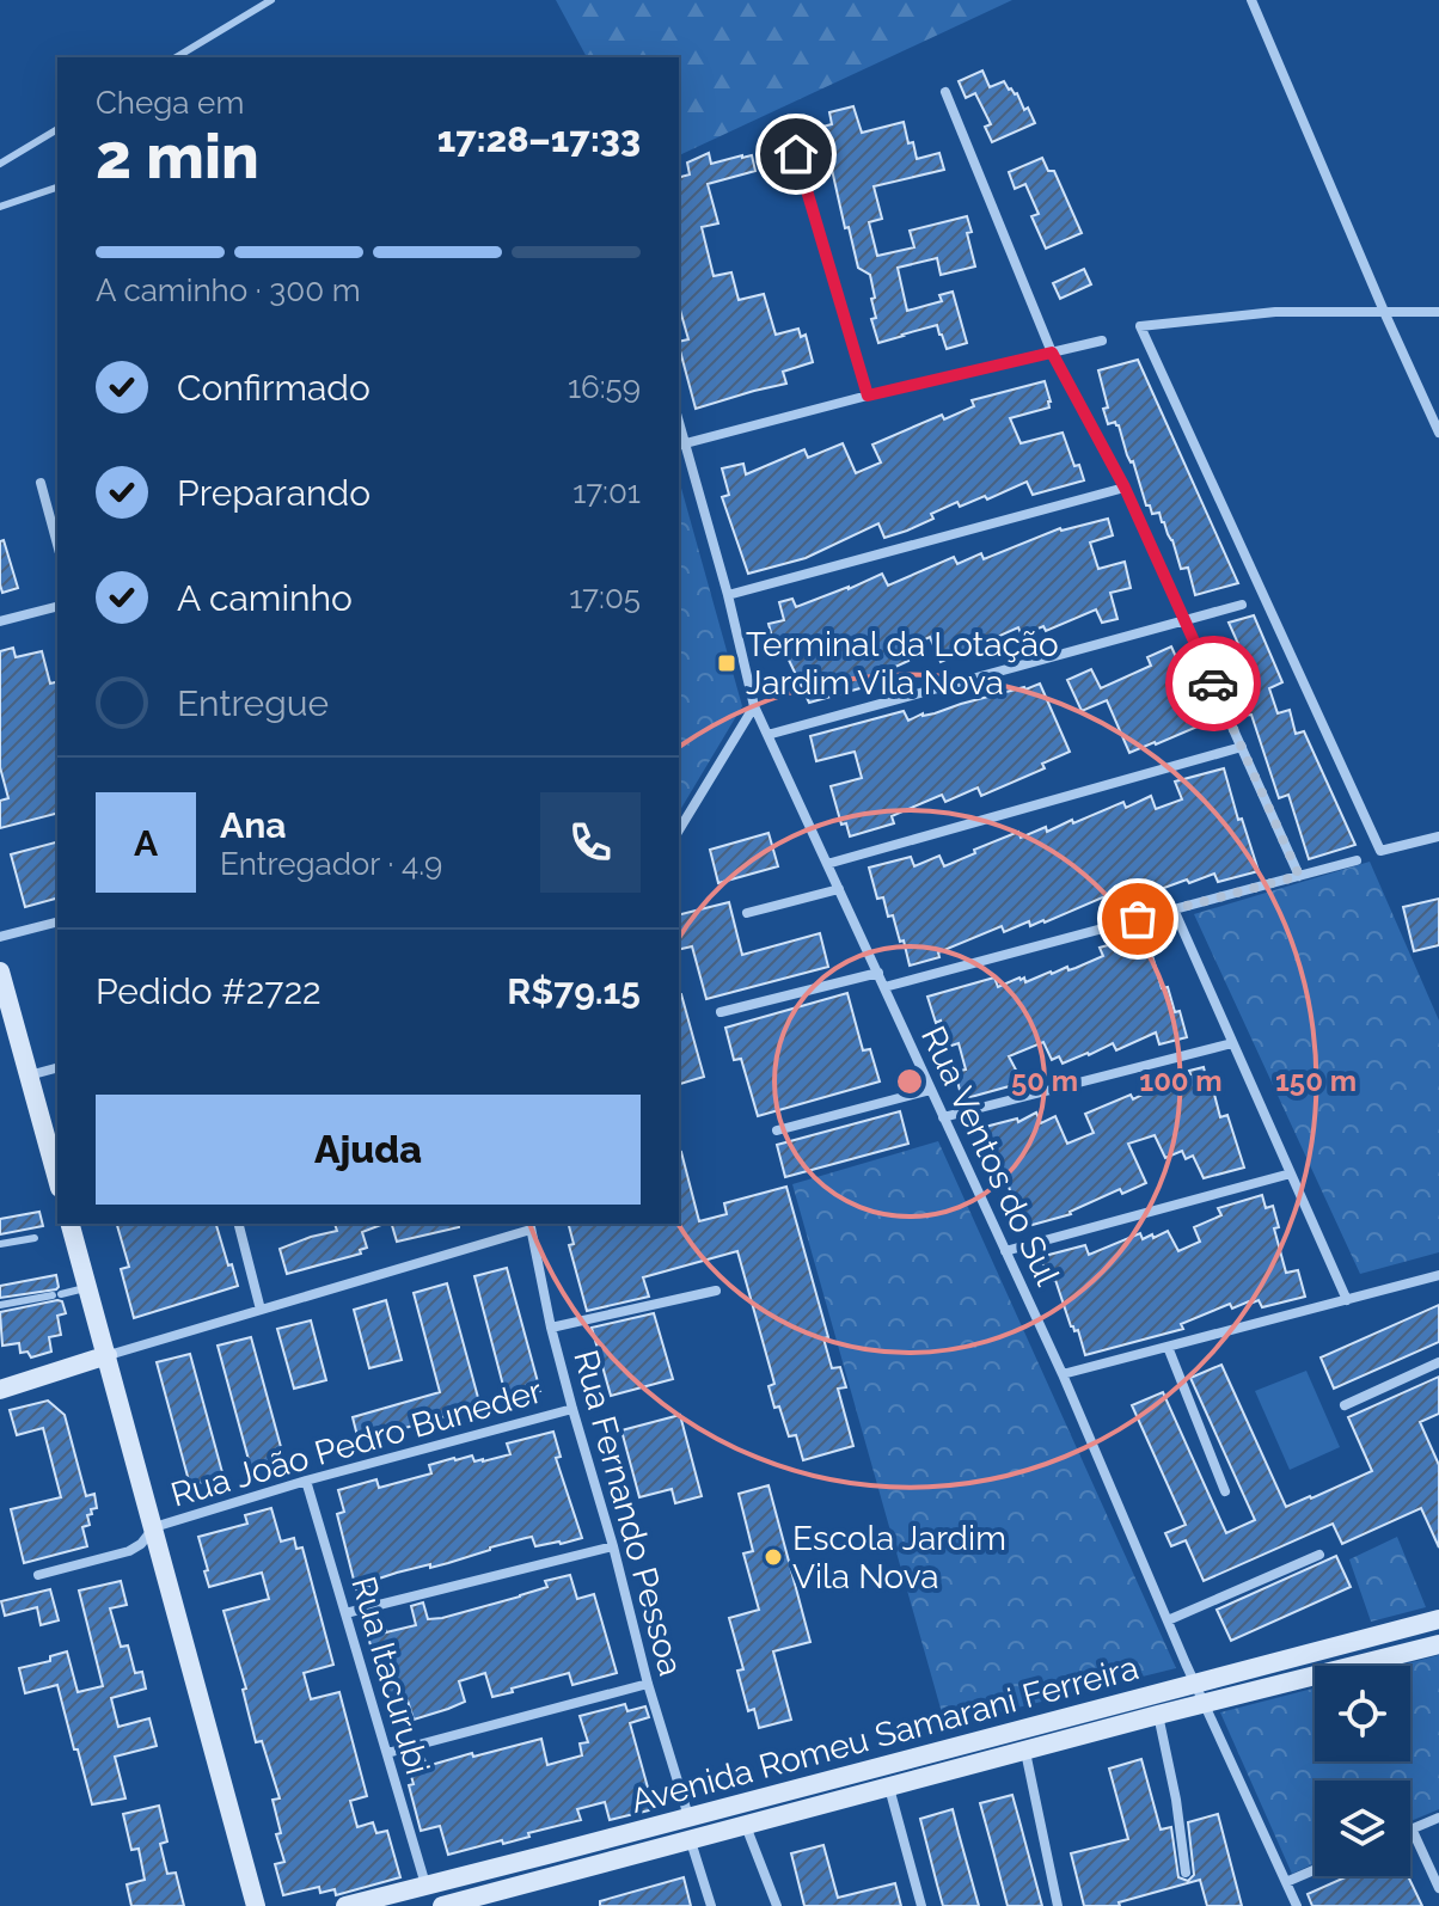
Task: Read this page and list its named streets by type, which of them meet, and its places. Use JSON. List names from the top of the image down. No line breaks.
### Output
{"streets":{"street":["Rua Ventos do Sul","Rua João Pedro Buneder","Rua Fernando Pessoa","Rua Itacurubi","Avenida Romeu Samarani Ferreira"]},"crossings":[["Rua Ventos do Sul","Avenida Romeu Samarani Ferreira"],["Rua João Pedro Buneder","Rua Fernando Pessoa"],["Rua João Pedro Buneder","Rua Itacurubi"],["Rua Fernando Pessoa","Avenida Romeu Samarani Ferreira"],["Rua Itacurubi","Avenida Romeu Samarani Ferreira"]],"places":{"transit":["Terminal da Lotação Jardim Vila Nova"],"other":["Escola Jardim Vila Nova"]},"page":{"heading":["2 min","Chega em","17:28–17:33"],"panel":["Ana","Entregador · 4.9","Pedido #2722","R$79.15"],"bar":"A caminho · 300 m","list":[["Confirmado","16:59"],["Preparando","17:01"],["A caminho","17:05"],"Entregue"],"round":"A","buttons":"Ajuda"},"rings":["50 m","100 m","150 m"]}
